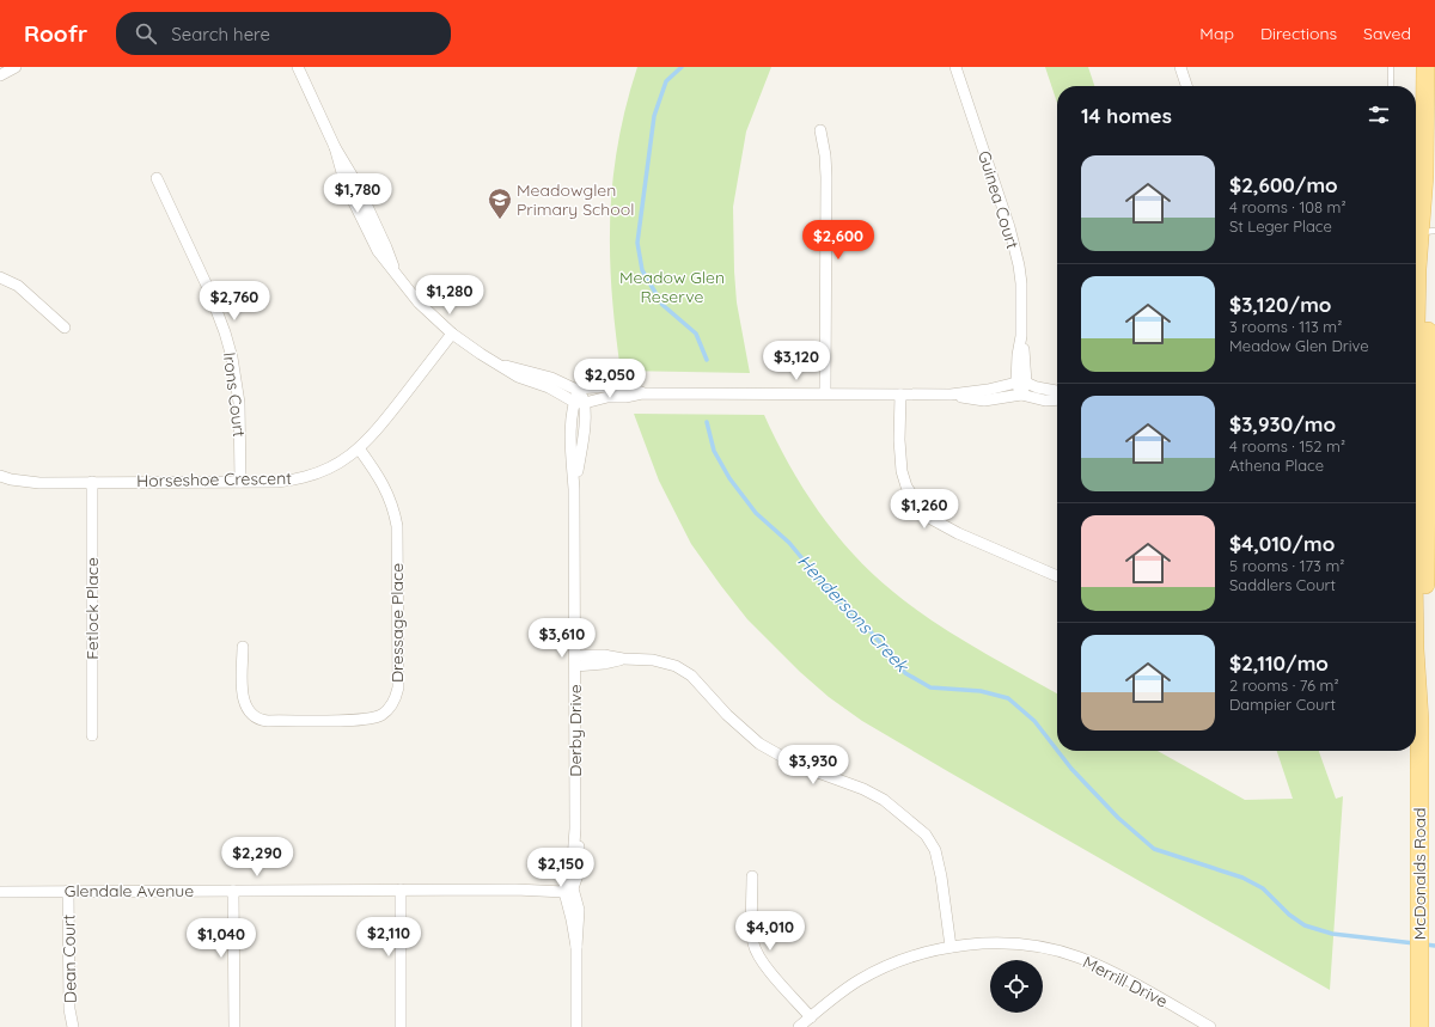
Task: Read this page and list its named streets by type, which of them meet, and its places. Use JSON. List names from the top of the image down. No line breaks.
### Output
{"streets":{"main road":["McDonalds Road"],"street":["Guinea Court","Irons Court","Horseshoe Crescent","Fetlock Place","Dressage Place","Derby Drive","Glendale Avenue","Dean Court","Merrill Drive"]},"crossings":[["Irons Court","Horseshoe Crescent"],["Horseshoe Crescent","Fetlock Place"],["Horseshoe Crescent","Dressage Place"],["Derby Drive","Glendale Avenue"],["Glendale Avenue","Dean Court"]],"water":["Hendersons Creek"],"parks":["Meadow Glen Reserve"],"places":{"school or university":["Meadowglen Primary School"]},"page":{"header":"Roofr","search":"Search here","nav":["Map","Directions","Saved"],"heading":"14 homes","list":[{"name":"$2,600/mo","note":"4 rooms · 108 m² · St Leger Place"},{"name":"$3,120/mo","note":"3 rooms · 113 m² · Meadow Glen Drive"},{"name":"$3,930/mo","note":"4 rooms · 152 m² · Athena Place"},{"name":"$4,010/mo","note":"5 rooms · 173 m² · Saddlers Court"},{"name":"$2,110/mo","note":"2 rooms · 76 m² · Dampier Court"}],"price":["$1,780","$2,600","$1,280","$2,760","$3,120","$2,050","$1,260","$3,610","$3,930","$2,290","$2,150","$4,010","$2,110","$1,040"]}}
